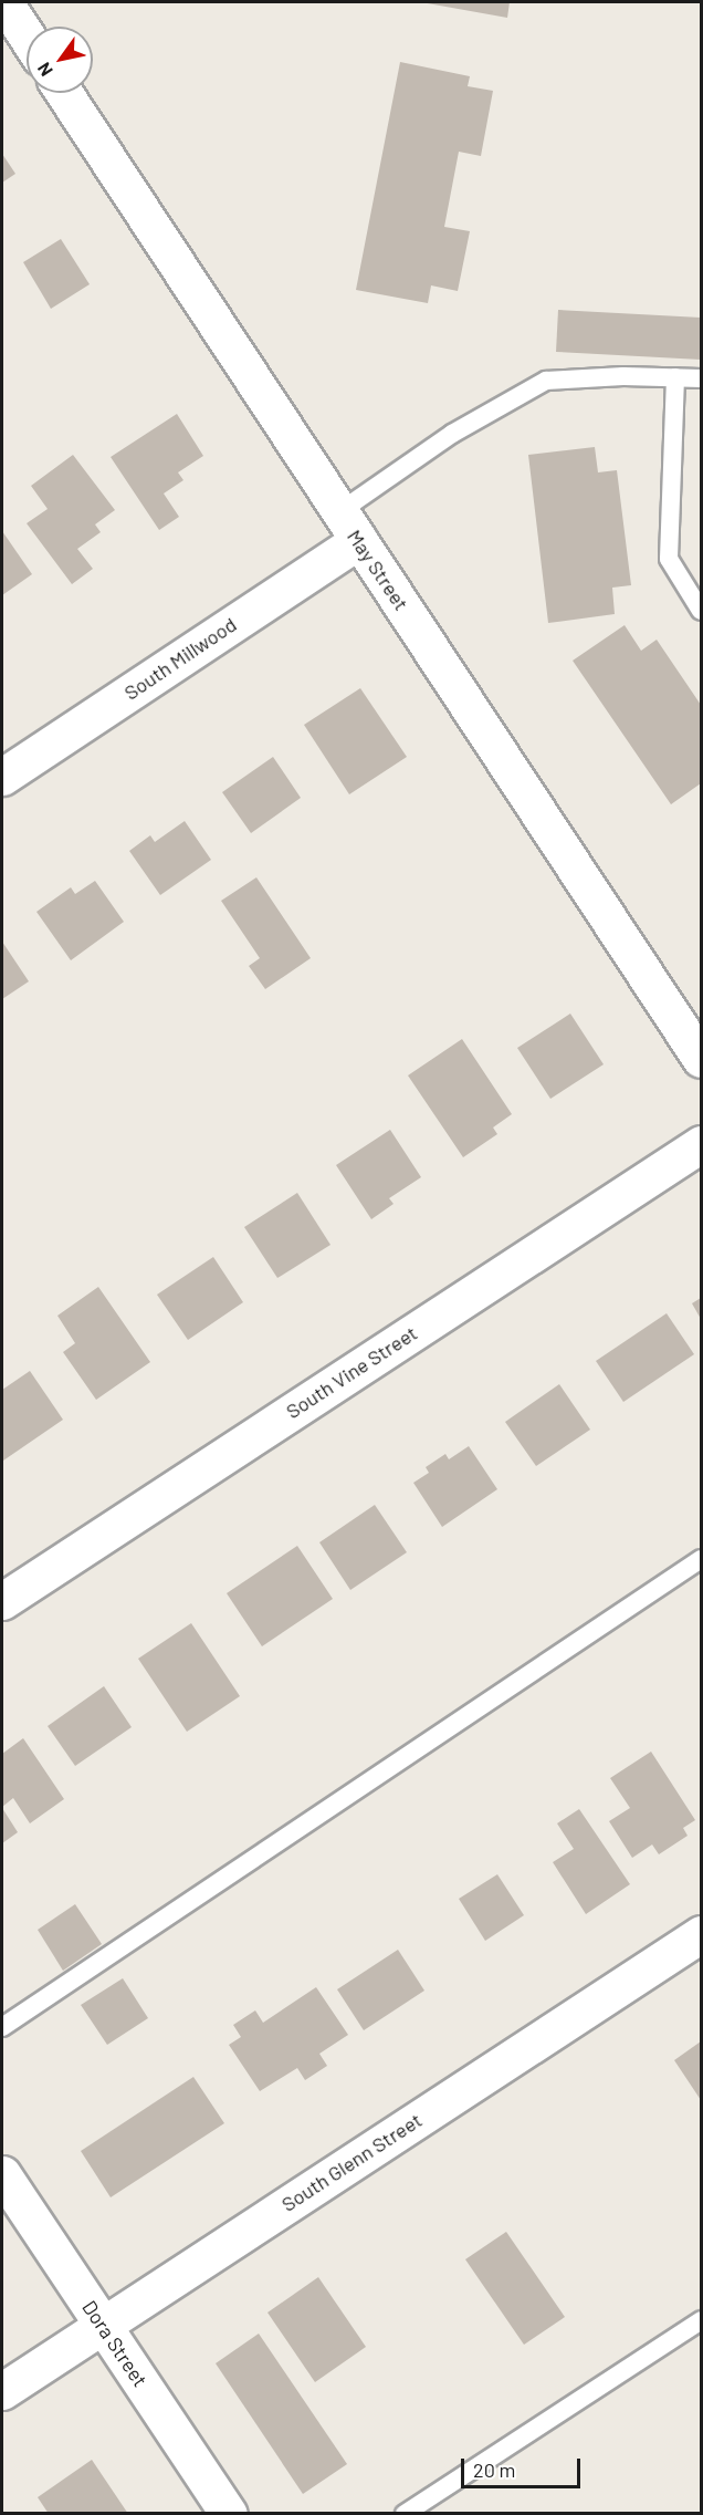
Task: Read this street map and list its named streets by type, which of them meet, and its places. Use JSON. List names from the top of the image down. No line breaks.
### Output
{"streets":{"street":["May Street","South Millwood","South Vine Street","South Glenn Street","Dora Street"]},"crossings":[["May Street","South Millwood"],["South Glenn Street","Dora Street"]],"scale_bar":"20 m","north":"bottom left"}
